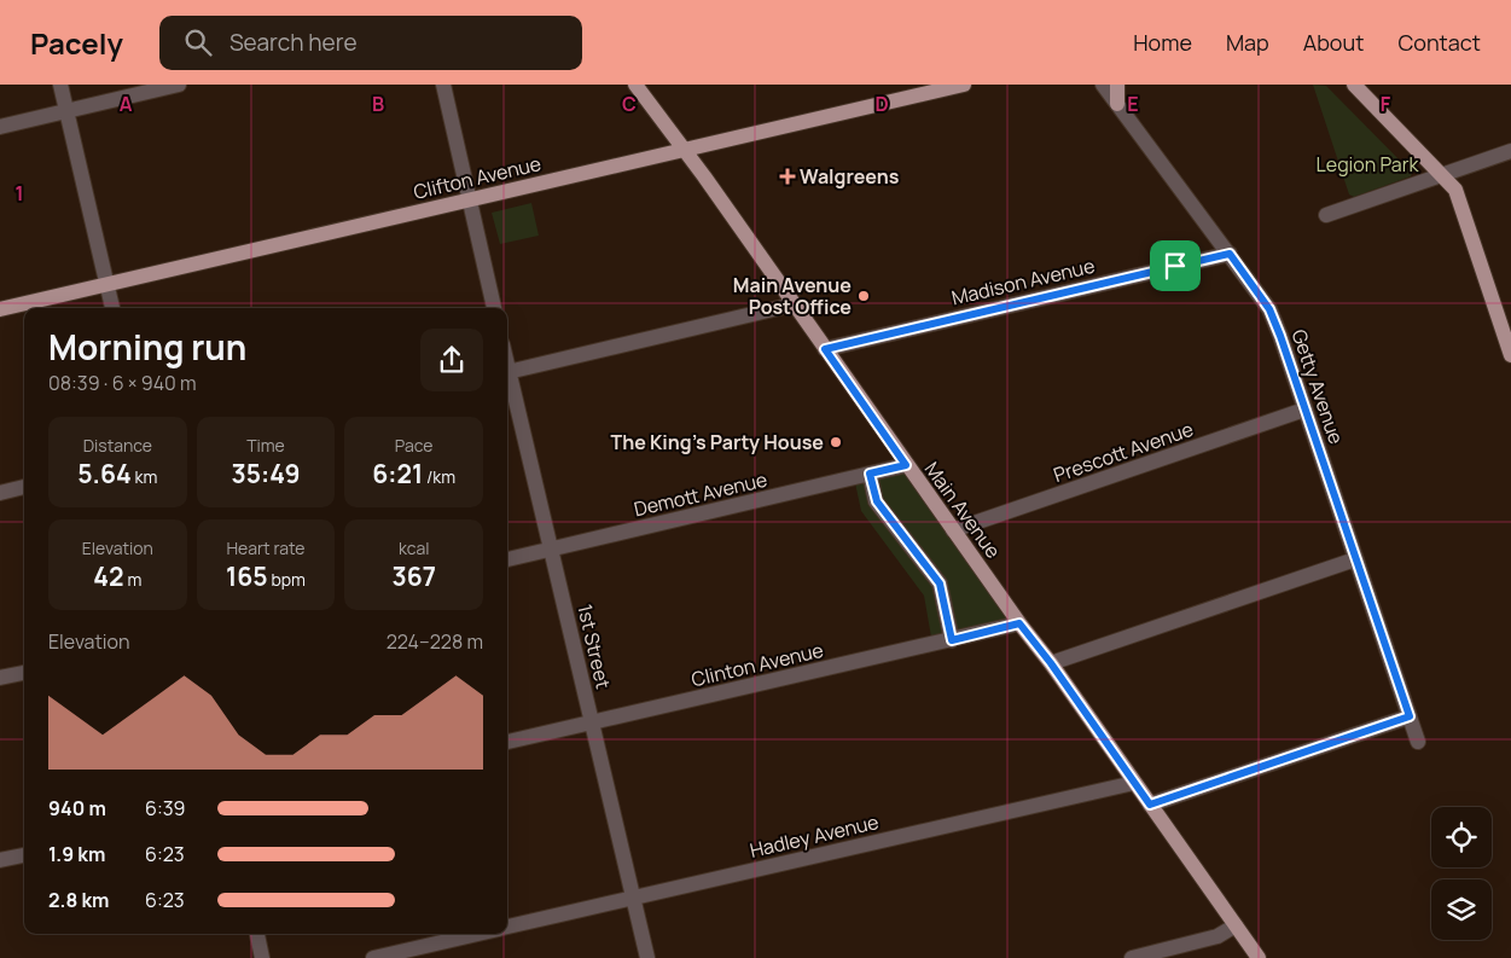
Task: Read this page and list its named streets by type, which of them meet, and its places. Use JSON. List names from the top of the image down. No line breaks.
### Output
{"streets":{"main road":["Clifton Avenue","Main Avenue"],"street":["Madison Avenue","Getty Avenue","Prescott Avenue","Demott Avenue","1st Street","Clinton Avenue","Hadley Avenue"]},"crossings":[["Clifton Avenue","Main Avenue"],["Madison Avenue","Getty Avenue"],["Madison Avenue","Main Avenue"],["Getty Avenue","Prescott Avenue"],["Prescott Avenue","Main Avenue"],["Demott Avenue","Main Avenue"],["Demott Avenue","1st Street"],["Main Avenue","Clinton Avenue"],["Main Avenue","Hadley Avenue"],["1st Street","Clinton Avenue"],["1st Street","Hadley Avenue"]],"parks":["Legion Park"],"places":{"health":["Walgreens"],"other":["Main Avenue Post Office","The King's Party House"]},"page":{"header":"Pacely","search":"Search here","nav":["Home","Map","About","Contact"],"heading":["Morning run","08:39 · 6 × 940 m"],"stats":[["Distance","5.64 km"],["Time","35:49"],["Pace","6:21 /km"],["Elevation","42 m"],["Heart rate","165 bpm"],["kcal","367"]],"chart":["Elevation","224–228 m"],"list":[{"name":"940 m","note":"6:39"},{"name":"1.9 km","note":"6:23"},{"name":"2.8 km","note":"6:23"}]},"grid":{"columns":["A","B","C","D","E","F"],"rows":["1"]}}
